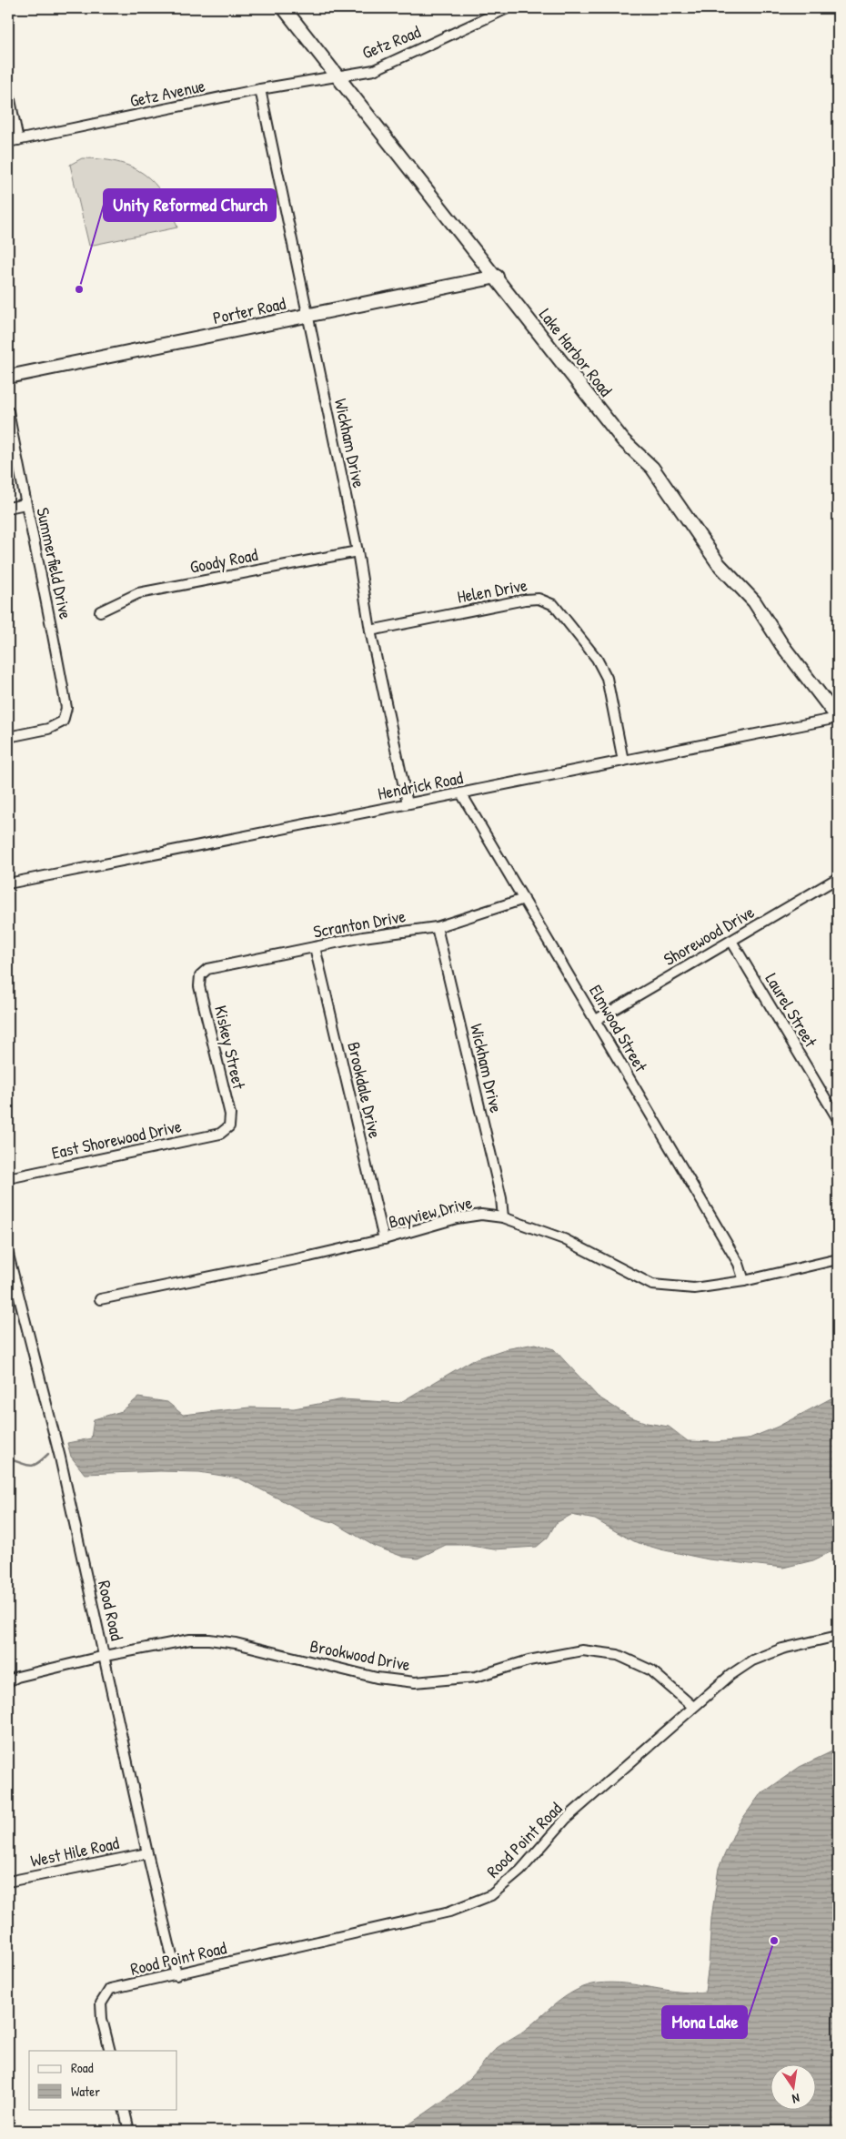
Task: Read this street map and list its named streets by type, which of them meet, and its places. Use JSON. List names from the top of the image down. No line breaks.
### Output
{"streets":{"street":["Getz Road","Getz Avenue","Porter Road","Lake Harbor Road","Wickham Drive","Goody Road","Summerfield Drive","Helen Drive","Hendrick Road","Scranton Drive","Shorewood Drive","Laurel Street","Elmwood Street","Kiskey Street","Brookdale Drive","East Shorewood Drive","Bayview Drive","Rood Road","Brookwood Drive","Rood Point Road","West Hile Road"]},"crossings":[["Getz Road","Getz Avenue"],["Getz Road","Lake Harbor Road"],["Getz Avenue","Lake Harbor Road"],["Getz Avenue","Wickham Drive"],["Porter Road","Lake Harbor Road"],["Porter Road","Wickham Drive"],["Lake Harbor Road","Hendrick Road"],["Wickham Drive","Goody Road"],["Wickham Drive","Helen Drive"],["Wickham Drive","Hendrick Road"],["Wickham Drive","Scranton Drive"],["Wickham Drive","Bayview Drive"],["Helen Drive","Hendrick Road"],["Hendrick Road","Elmwood Street"],["Scranton Drive","Elmwood Street"],["Scranton Drive","Kiskey Street"],["Scranton Drive","Brookdale Drive"],["Shorewood Drive","Laurel Street"],["Shorewood Drive","Elmwood Street"],["Elmwood Street","Bayview Drive"],["Kiskey Street","East Shorewood Drive"],["Brookdale Drive","Bayview Drive"],["Rood Road","Brookwood Drive"],["Rood Road","Rood Point Road"],["Rood Road","West Hile Road"],["Brookwood Drive","Rood Point Road"]],"places":["Unity Reformed Church","Mona Lake"],"legend":["Road","Water"],"north":"bottom"}
